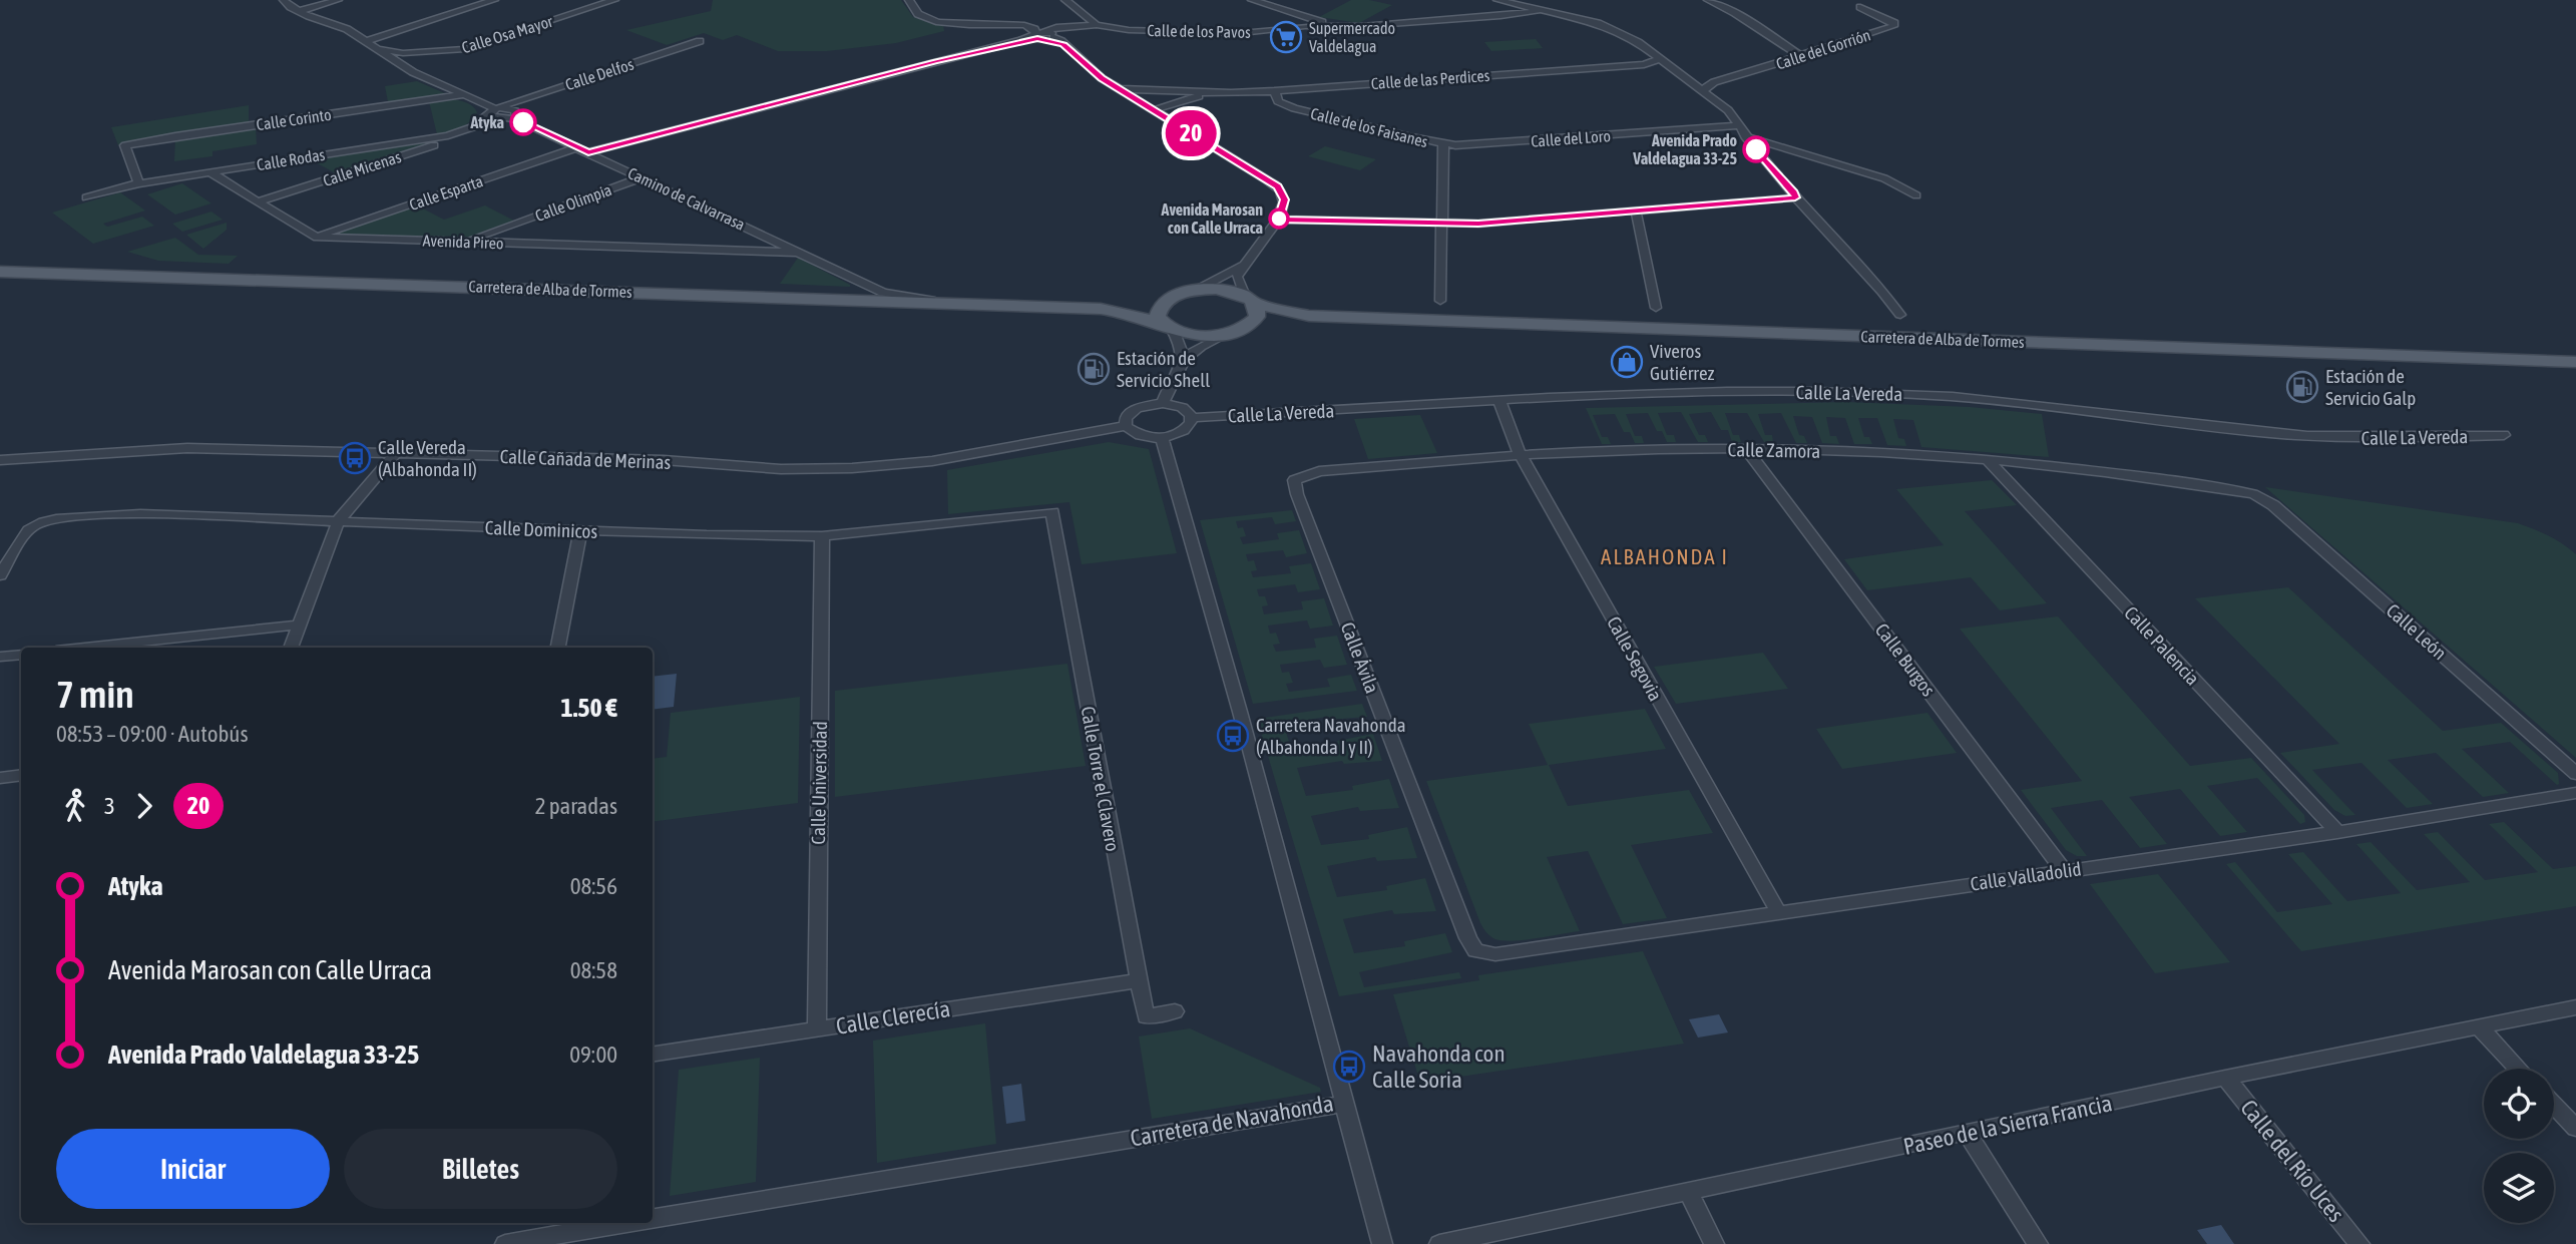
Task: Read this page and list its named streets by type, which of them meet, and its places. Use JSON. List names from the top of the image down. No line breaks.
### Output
{"streets":{"main road":["Carretera de Alba de Tormes"],"street":["Calle de los Pavos","Calle Osa Mayor","Calle del Gorrión","Calle Delfos","Calle de las Perdices","Calle Corinto","Calle de los Faisanes","Calle del Loro","Calle Rodas","Calle Micenas","Calle Esparta","Camino de Calvarrasa","Calle Olimpia","Avenida Pireo","Calle La Vereda","Calle Zamora","Calle Cañada de Merinas","Calle Dominicos","Calle León","Calle Palencia","Calle Ávila","Calle Segovia","Calle Burgos","Calle Torre el Clavero","Calle Universidad","Calle Valladolid","Calle Clerecía","Carretera de Navahonda","Paseo de la Sierra Francia","Calle del Río Uces"]},"crossings":[["Calle Delfos","Calle Rodas"],["Calle Delfos","Camino de Calvarrasa"],["Calle de las Perdices","Calle de los Faisanes"],["Calle Corinto","Calle Rodas"],["Calle de los Faisanes","Calle del Loro"],["Calle Rodas","Calle Micenas"],["Calle Rodas","Camino de Calvarrasa"],["Calle Micenas","Camino de Calvarrasa"],["Calle Esparta","Camino de Calvarrasa"],["Calle Esparta","Avenida Pireo"],["Camino de Calvarrasa","Calle Olimpia"],["Camino de Calvarrasa","Avenida Pireo"],["Camino de Calvarrasa","Carretera de Alba de Tormes"],["Calle Olimpia","Avenida Pireo"],["Calle La Vereda","Calle Segovia"],["Calle Zamora","Calle León"],["Calle Zamora","Calle Palencia"],["Calle Zamora","Calle Ávila"],["Calle Zamora","Calle Segovia"],["Calle Zamora","Calle Burgos"],["Calle Dominicos","Calle Torre el Clavero"],["Calle Dominicos","Calle Universidad"],["Calle Palencia","Calle Valladolid"],["Calle Ávila","Calle Valladolid"],["Calle Segovia","Calle Valladolid"],["Calle Burgos","Calle Valladolid"],["Calle Torre el Clavero","Calle Clerecía"],["Calle Universidad","Calle Clerecía"],["Paseo de la Sierra Francia","Calle del Río Uces"]],"districts":["ALBAHONDA I"],"places":{"supermarket":["Supermercado Valdelagua"],"other":["Atyka","Avenida Prado Valdelagua 33-25","Avenida Marosan con Calle Urraca"],"shop":["Viveros Gutiérrez"],"fuel station":["Estación de Servicio Shell","Estación de Servicio Galp"],"bus stop":["Calle Vereda (Albahonda II)","Carretera Navahonda (Albahonda I y II)","Navahonda con Calle Soria"]},"lines":["bus line 20"],"page":{"on_map":"20","heading":["7 min","08:53 – 09:00 · Autobús","1.50 €"],"legs":["3","20","2 paradas"],"list":[{"name":"Atyka","value":"08:56"},{"name":"Avenida Marosan con Calle Urraca","value":"08:58"},{"name":"Avenida Prado Valdelagua 33-25","value":"09:00"}],"buttons":["Iniciar","Billetes"]}}
